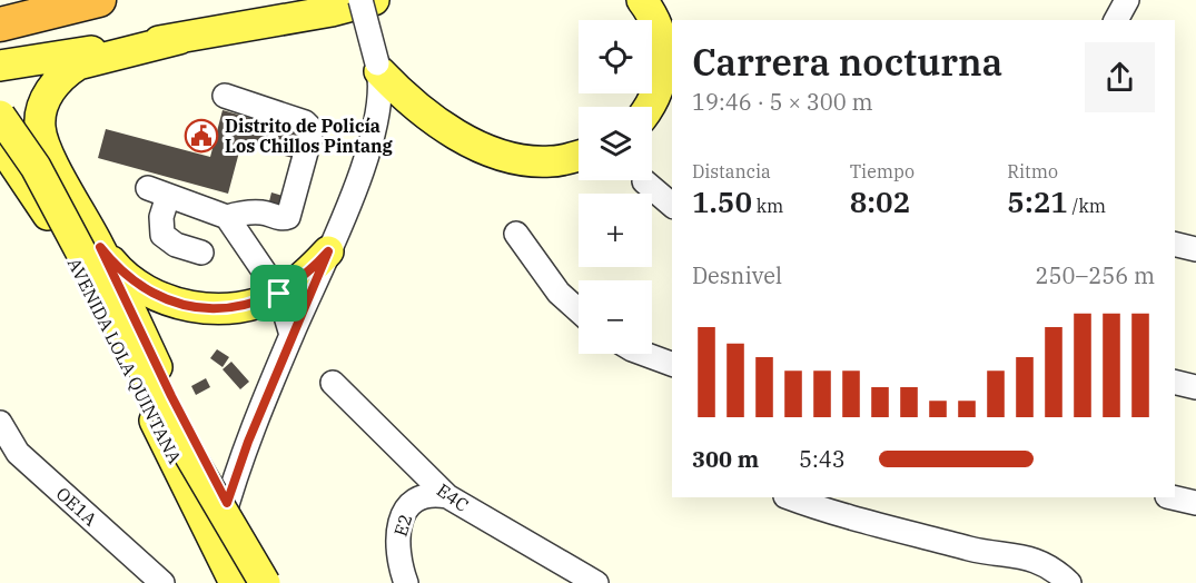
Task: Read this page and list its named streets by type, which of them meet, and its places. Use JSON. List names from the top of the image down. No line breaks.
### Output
{"streets":{"main road":["AVENIDA LOLA QUINTANA"],"street":["E4C","OE1A","E2"]},"crossings":[["E4C","E2"]],"places":{"public building":["Distrito de Policía Los Chillos Pintang"]},"page":{"map_buttons":["+","−"],"heading":["Carrera nocturna","19:46 · 5 × 300 m"],"stats":[["Distancia","1.50 km"],["Tiempo","8:02"],["Ritmo","5:21 /km"]],"chart":["Desnivel","250–256 m"],"list":[{"name":"300 m","note":"5:43"}]}}
